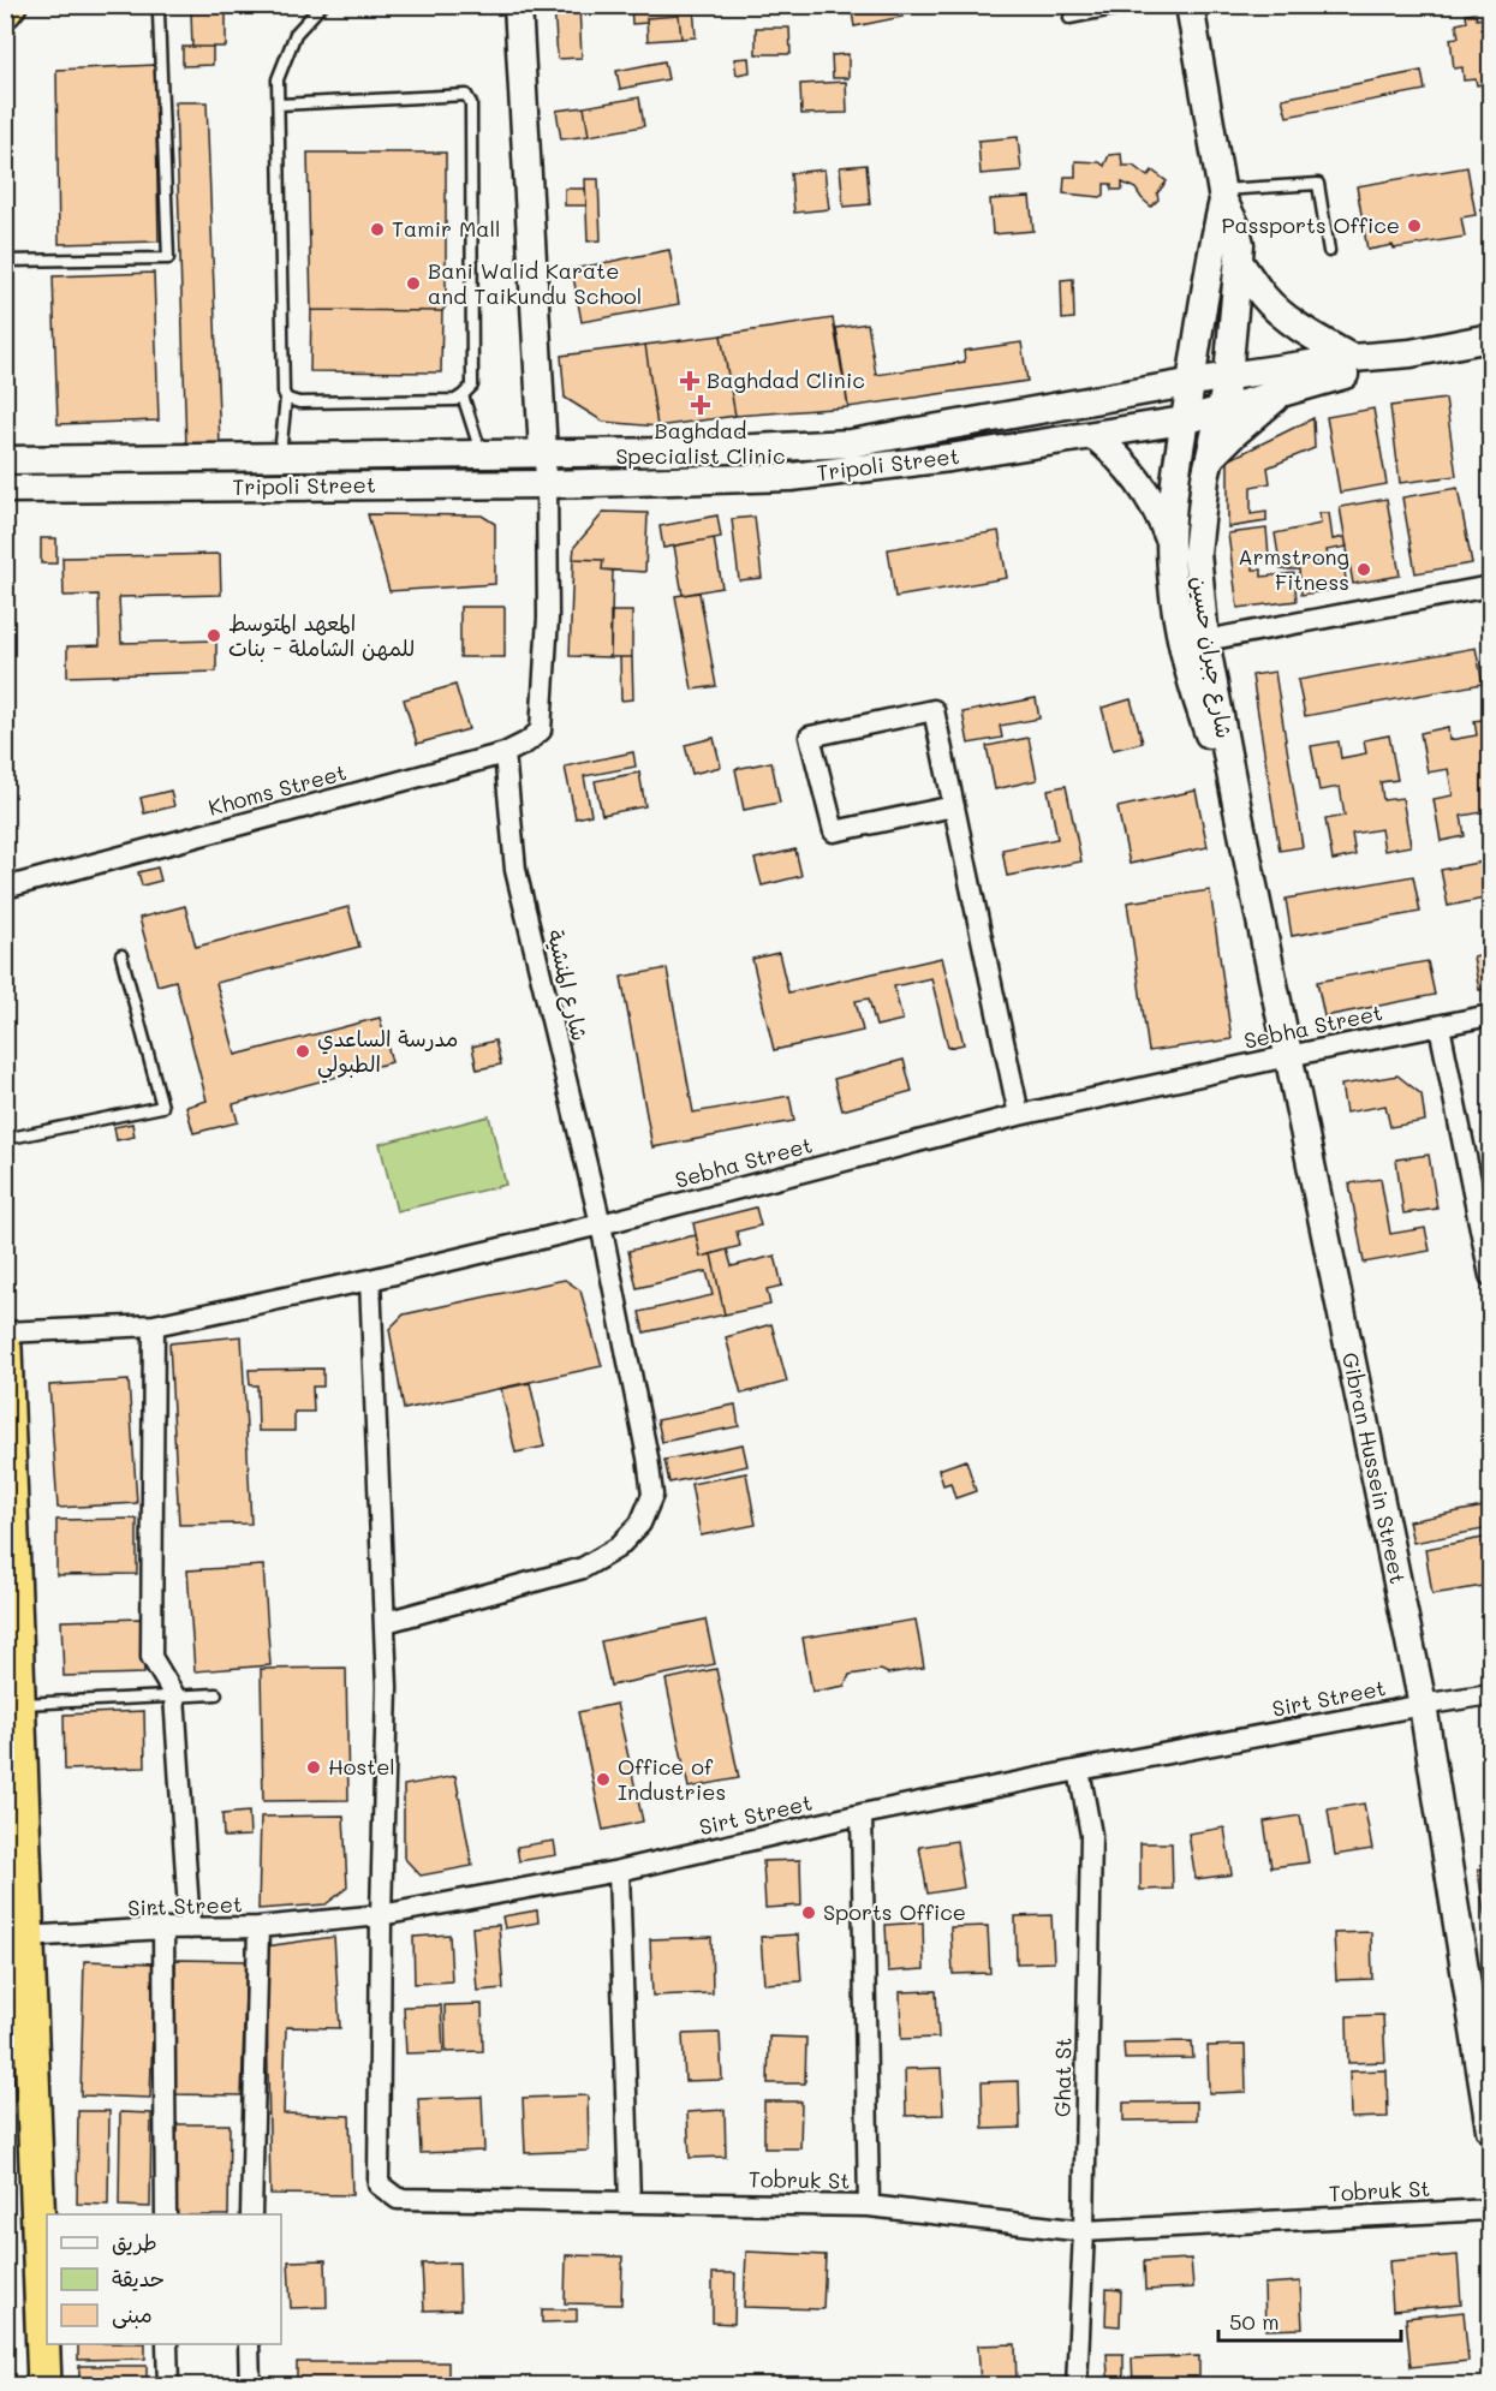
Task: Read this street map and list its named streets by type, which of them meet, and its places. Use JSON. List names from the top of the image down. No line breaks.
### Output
{"streets":{"main road":["Tripoli Street","شارع جبران حسين","Gibran Hussein Street"],"street":["Khoms Street","شارع المنشية","Sebha Street","Sirt Street","Ghat St","Tobruk St"]},"crossings":[["Tripoli Street","شارع جبران حسين"],["Tripoli Street","Khoms Street"],["شارع جبران حسين","Gibran Hussein Street"],["Khoms Street","شارع المنشية"],["شارع المنشية","Sebha Street"],["Sebha Street","Gibran Hussein Street"],["Gibran Hussein Street","Sirt Street"],["Sirt Street","Ghat St"],["Sirt Street","Tobruk St"],["Ghat St","Tobruk St"]],"places":{"other":["Passports Office","Tamir Mall","Bani Walid Karate and Taikundu School","Armstrong Fitness","المعهد المتوسط للمهن الشاملة - بنات","مدرسة الساعدي الطبولي","Hostel","Office of Industries","Sports Office"],"health":["Baghdad Clinic","Baghdad Specialist Clinic"]},"legend":["طريق","حديقة","مبنى"],"scale_bar":"50 m"}
